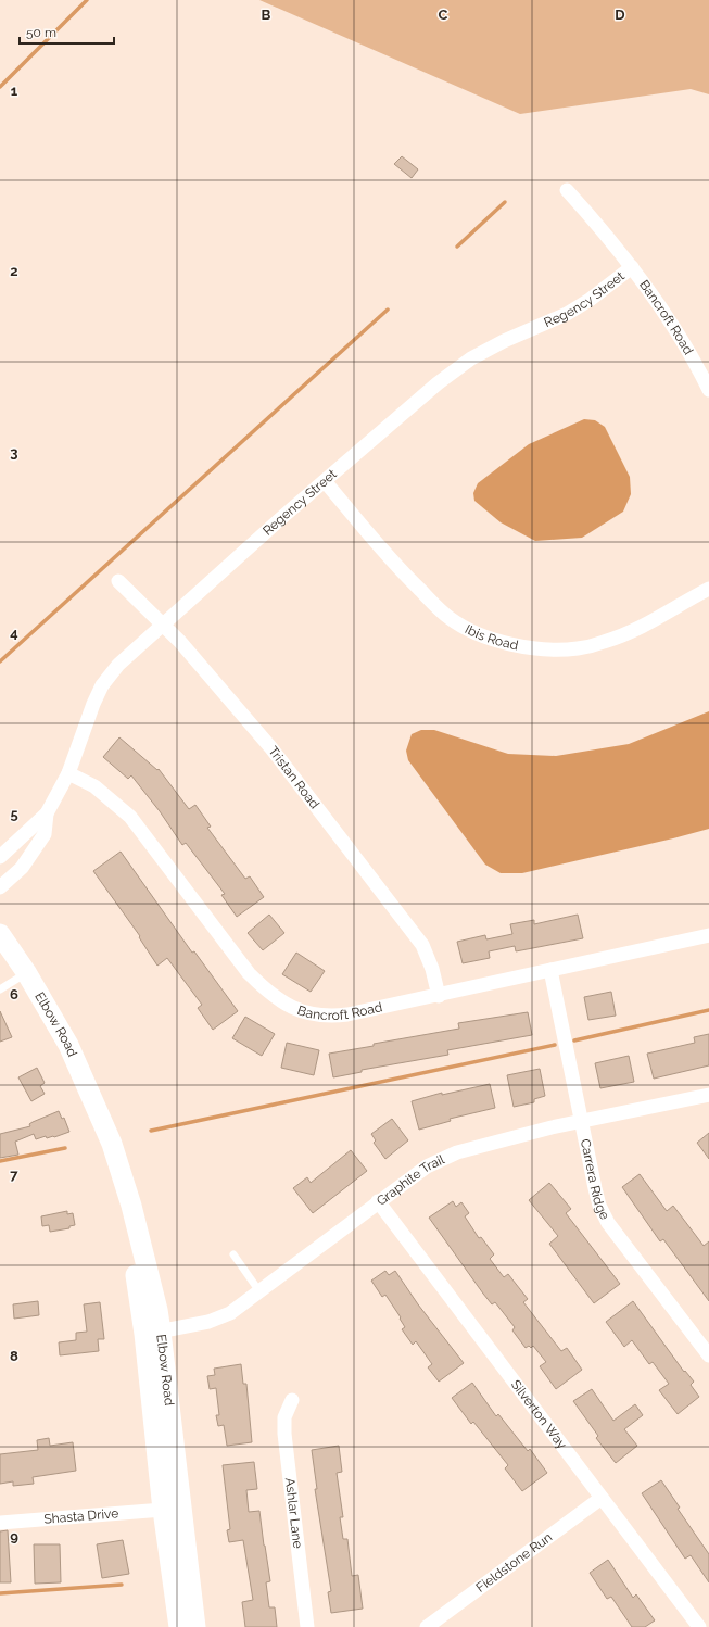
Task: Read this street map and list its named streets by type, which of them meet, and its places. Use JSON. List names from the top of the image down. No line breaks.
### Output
{"streets":{"main road":["Elbow Road"],"street":["Regency Street","Bancroft Road","Ibis Road","Tristan Road","Carrera Ridge","Graphite Trail","Silverton Way","Ashlar Lane","Shasta Drive","Fieldstone Run"]},"crossings":[["Regency Street","Bancroft Road"],["Regency Street","Ibis Road"],["Regency Street","Tristan Road"],["Bancroft Road","Tristan Road"],["Bancroft Road","Carrera Ridge"],["Elbow Road","Graphite Trail"],["Elbow Road","Shasta Drive"],["Carrera Ridge","Graphite Trail"],["Graphite Trail","Silverton Way"],["Silverton Way","Fieldstone Run"]],"scale_bar":"50 m","grid":{"columns":["B","C","D"],"rows":["1","2","3","4","5","6","7","8","9"]}}
